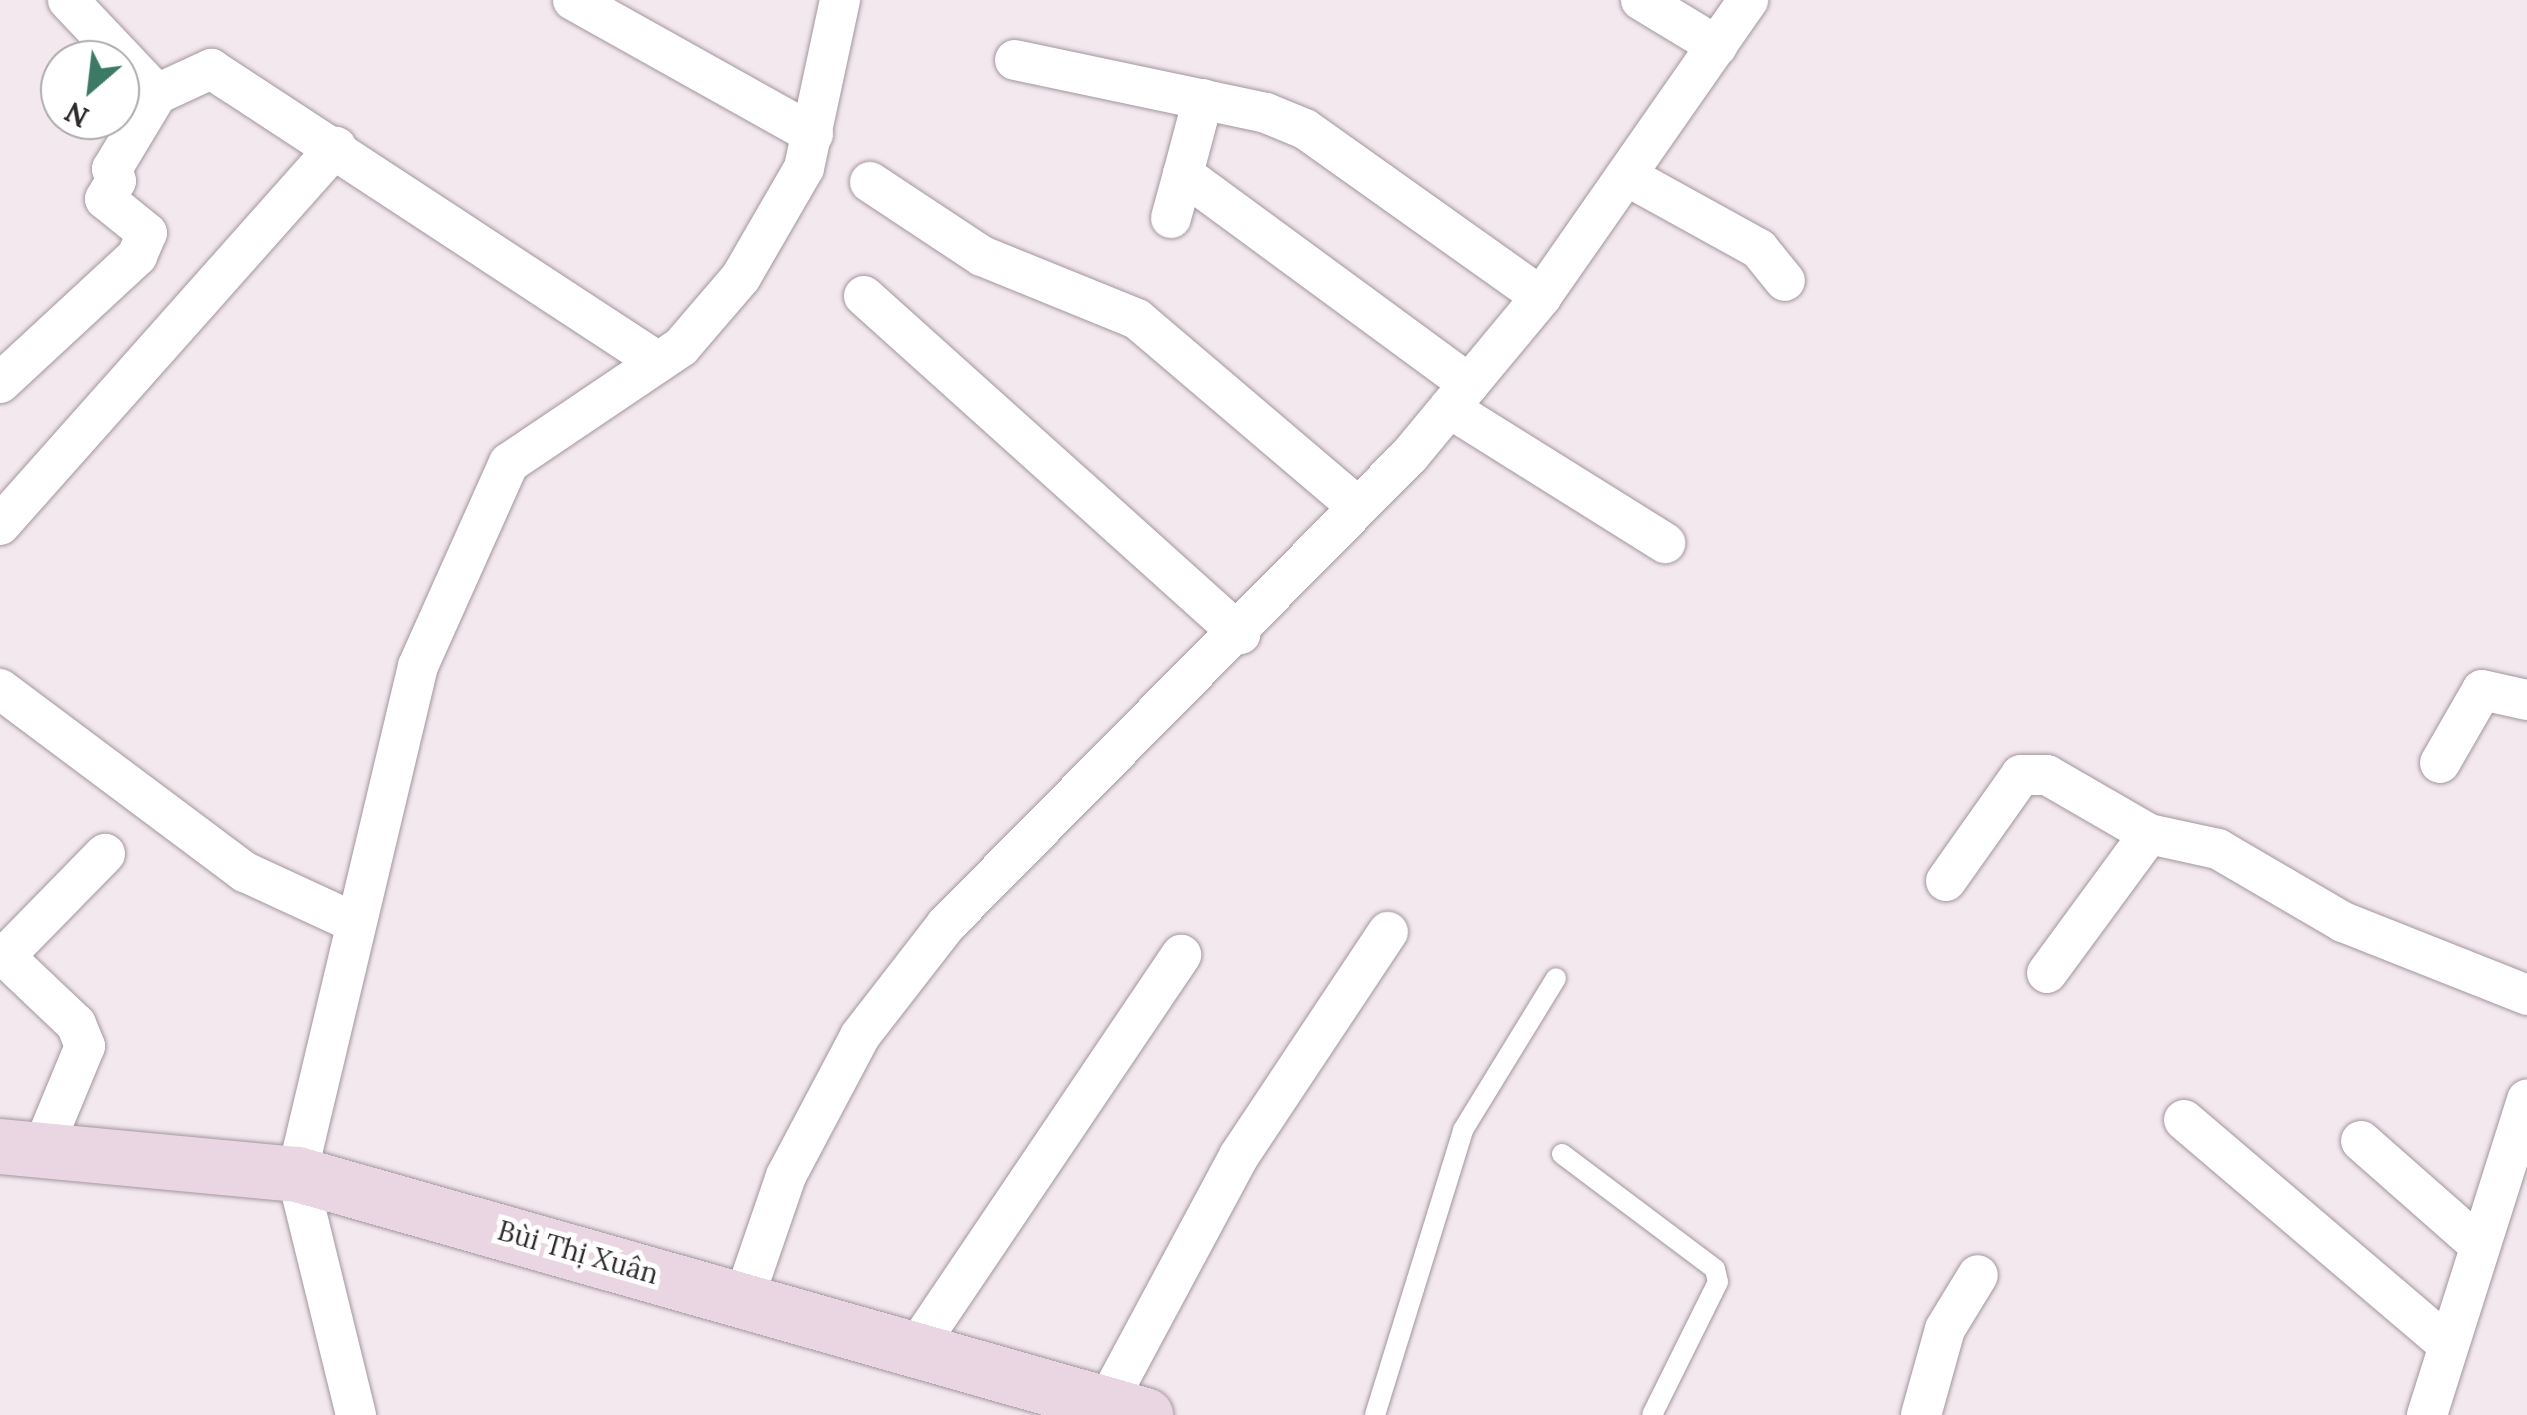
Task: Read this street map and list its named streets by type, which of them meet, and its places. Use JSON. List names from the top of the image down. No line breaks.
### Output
{"streets":{"main road":["Bùi Thị Xuân"]},"north":"bottom left"}
